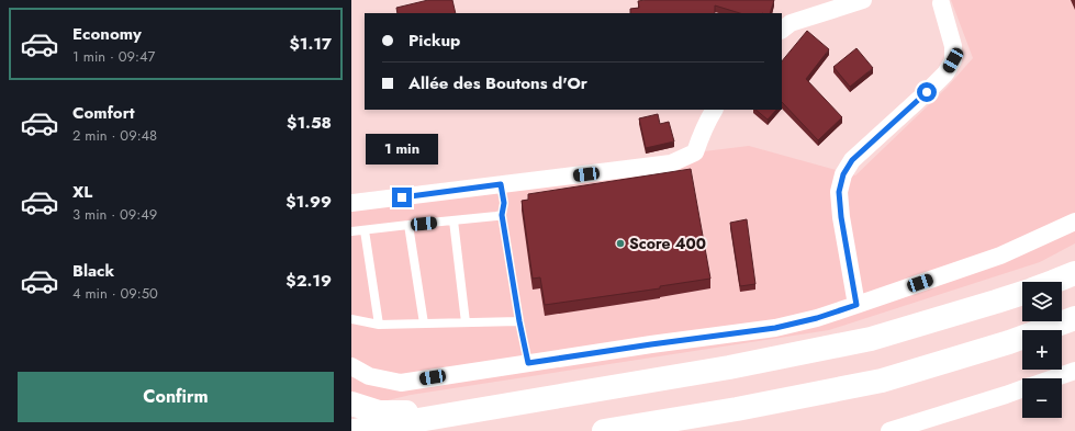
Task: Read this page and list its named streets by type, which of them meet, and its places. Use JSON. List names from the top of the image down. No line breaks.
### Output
{"places":["Score 400"],"page":{"list":[{"name":"Economy","note":"1 min · 09:47","value":"$1.17"},{"name":"Comfort","note":"2 min · 09:48","value":"$1.58"},{"name":"XL","note":"3 min · 09:49","value":"$1.99"},{"name":"Black","note":"4 min · 09:50","value":"$2.19"}],"banner":["Pickup","Allée des Boutons d'Or"],"bubble":"1 min","map_buttons":["+","−"],"buttons":"Confirm"}}
